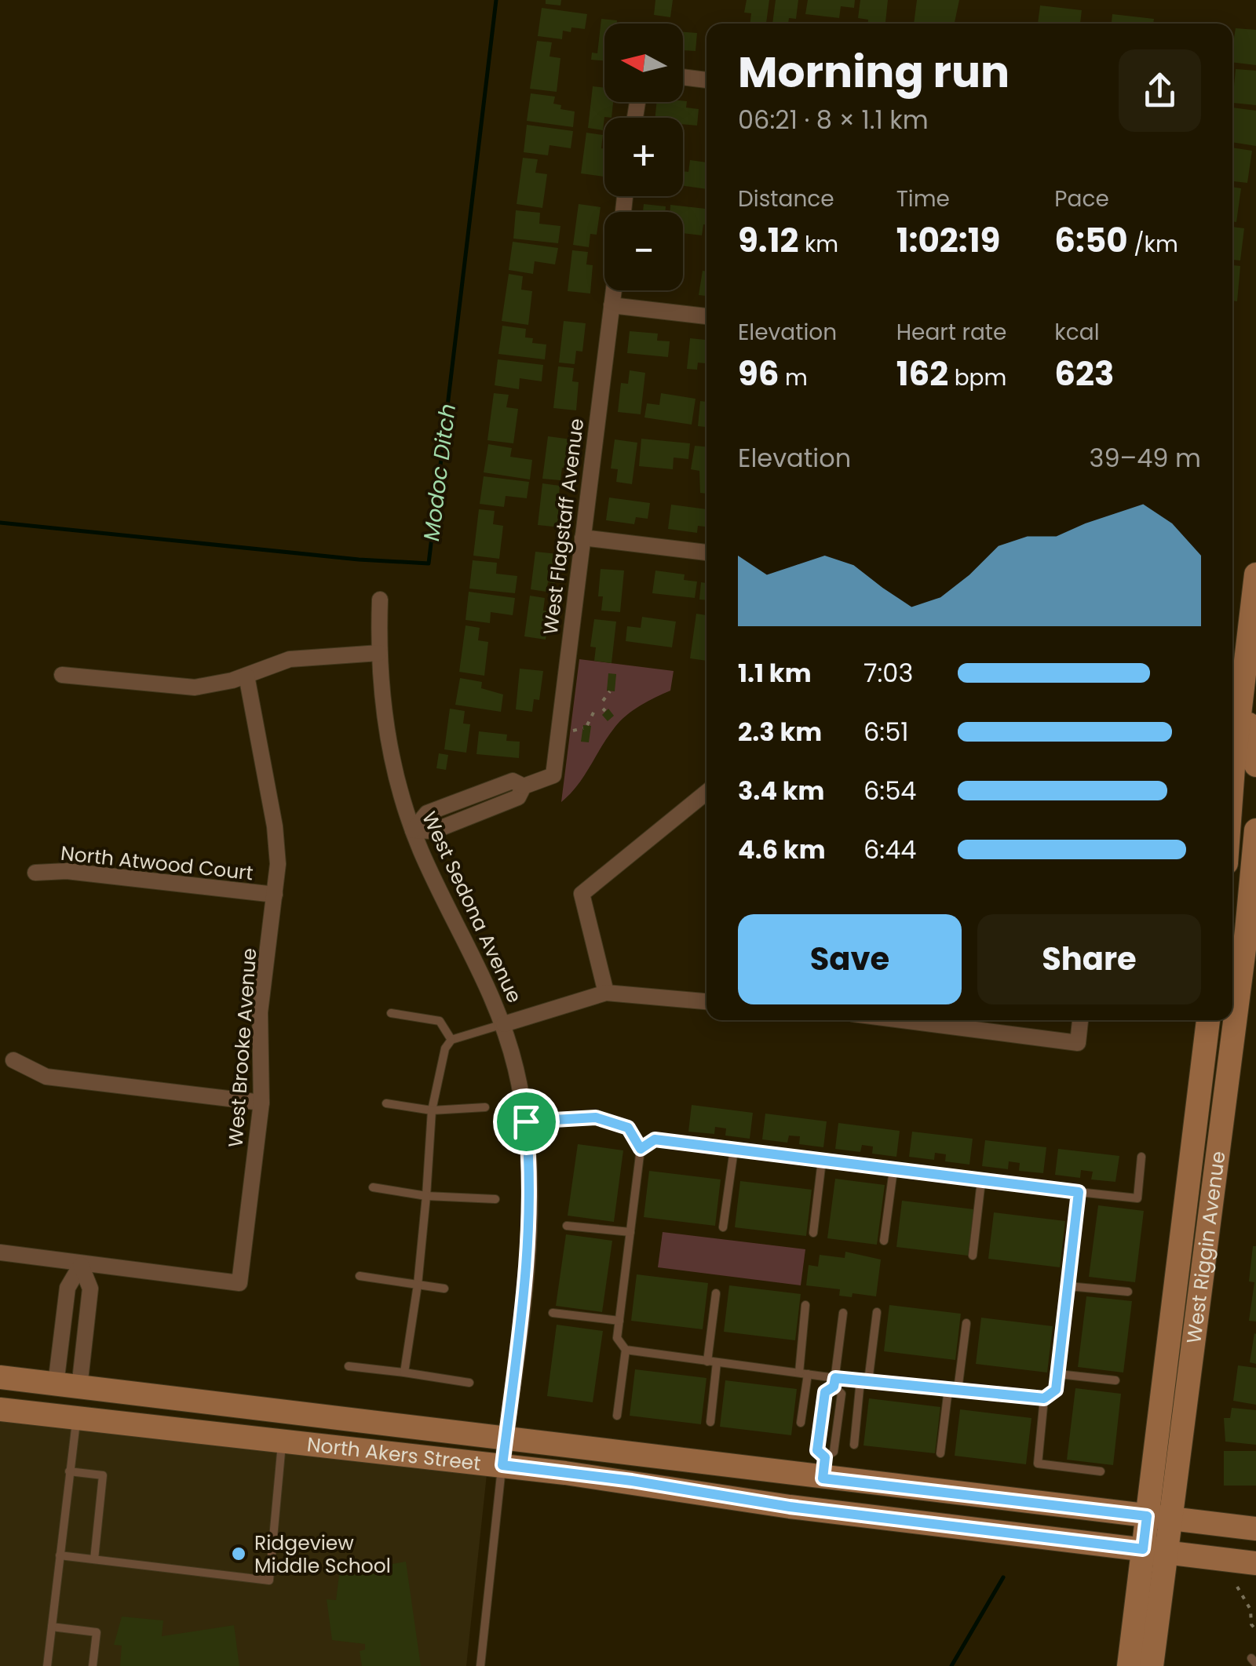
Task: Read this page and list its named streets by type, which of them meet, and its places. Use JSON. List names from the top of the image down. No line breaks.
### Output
{"streets":{"main road":["West Riggin Avenue","North Akers Street"],"street":["West Flagstaff Avenue","North Atwood Court","West Sedona Avenue","West Brooke Avenue"]},"crossings":[["West Flagstaff Avenue","West Sedona Avenue"],["North Atwood Court","West Brooke Avenue"],["West Sedona Avenue","North Akers Street"],["West Riggin Avenue","North Akers Street"]],"water":["Modoc Ditch"],"places":["Ridgeview Middle School"],"north":"left","page":{"map_buttons":["+","−"],"heading":["Morning run","06:21 · 8 × 1.1 km"],"stats":[["Distance","9.12 km"],["Time","1:02:19"],["Pace","6:50 /km"],["Elevation","96 m"],["Heart rate","162 bpm"],["kcal","623"]],"chart":["Elevation","39–49 m"],"list":[{"name":"1.1 km","note":"7:03"},{"name":"2.3 km","note":"6:51"},{"name":"3.4 km","note":"6:54"},{"name":"4.6 km","note":"6:44"}],"buttons":["Save","Share"]}}
